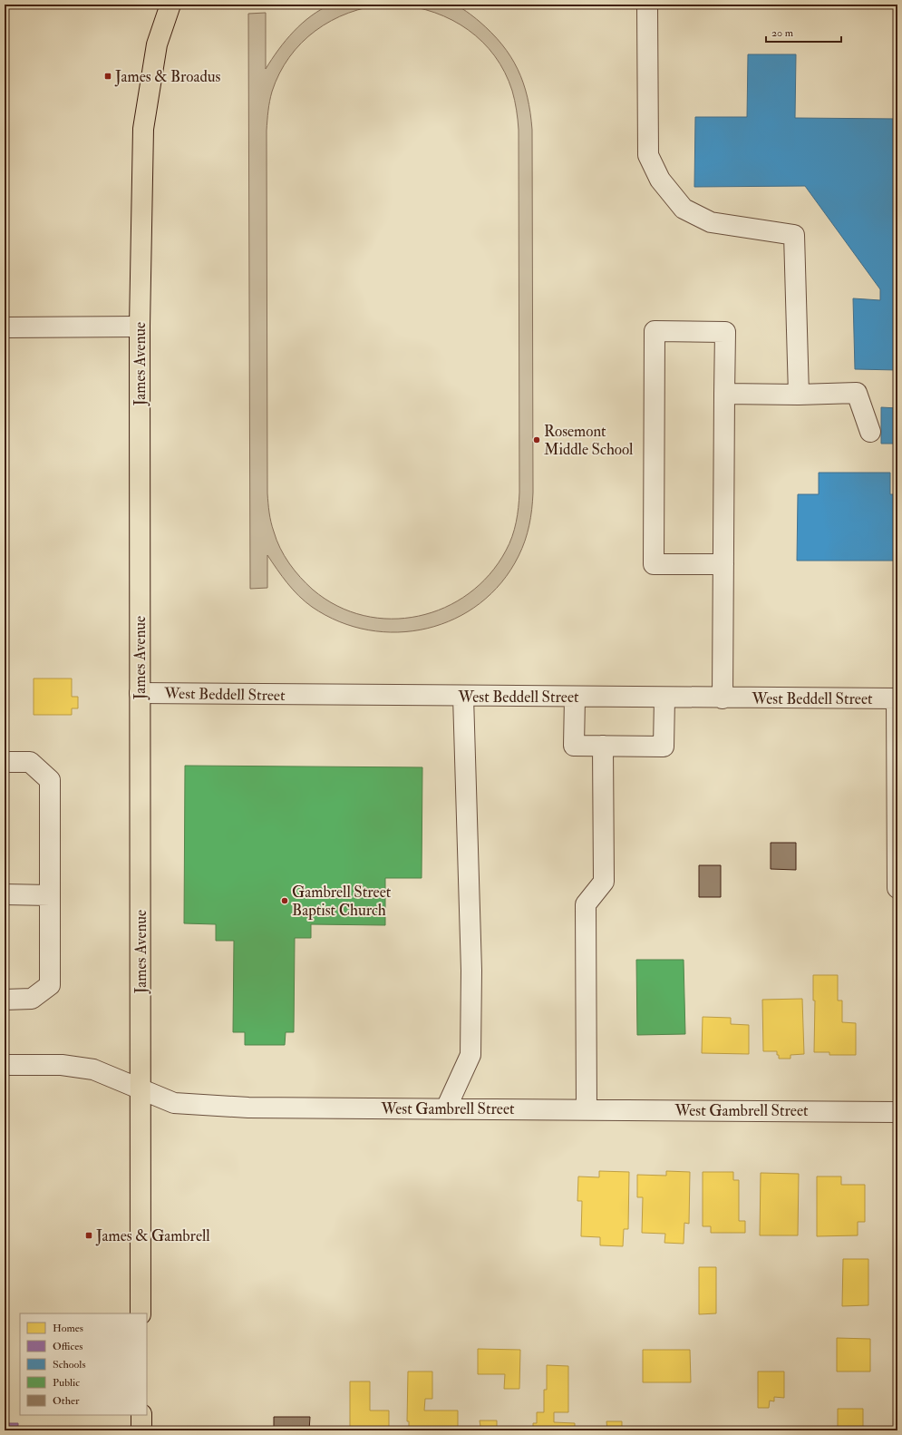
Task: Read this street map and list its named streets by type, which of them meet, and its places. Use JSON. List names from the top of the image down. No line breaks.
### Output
{"streets":{"main road":["James Avenue"],"street":["West Beddell Street","West Gambrell Street"]},"crossings":[["James Avenue","West Beddell Street"],["James Avenue","West Gambrell Street"]],"places":{"transit":["James & Broadus","James & Gambrell"],"other":["Rosemont Middle School","Gambrell Street Baptist Church"]},"legend":["Homes","Offices","Schools","Public","Other"],"scale_bar":"20 m"}
